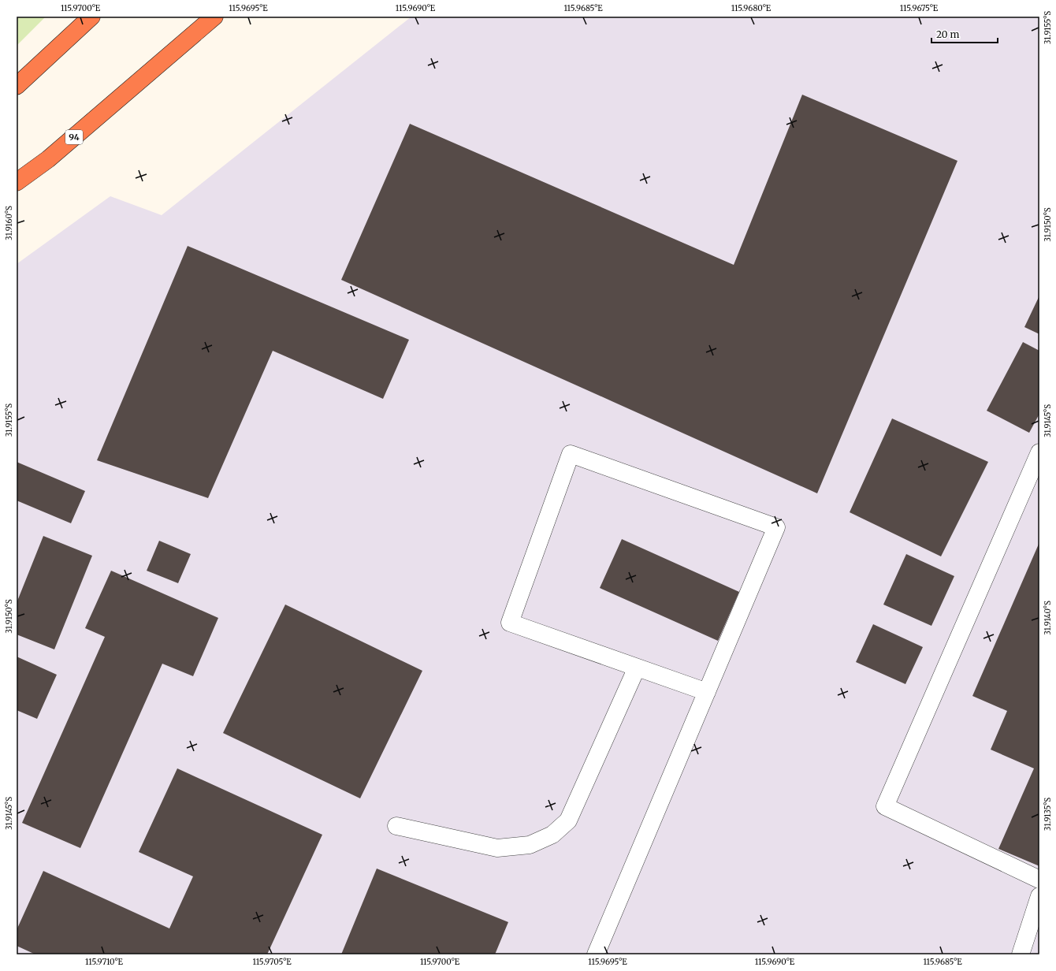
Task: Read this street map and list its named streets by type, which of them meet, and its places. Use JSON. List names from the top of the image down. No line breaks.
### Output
{"streets":{"highway":["94"]},"scale_bar":"20 m","coordinates":["115.9700°E","115.9695°E","115.9690°E","115.9685°E","115.9680°E","115.9675°E","31.9155°S","31.9160°S","31.9150°S","31.9145°S","31.9140°S","31.9135°S","115.9710°E","115.9705°E"]}
